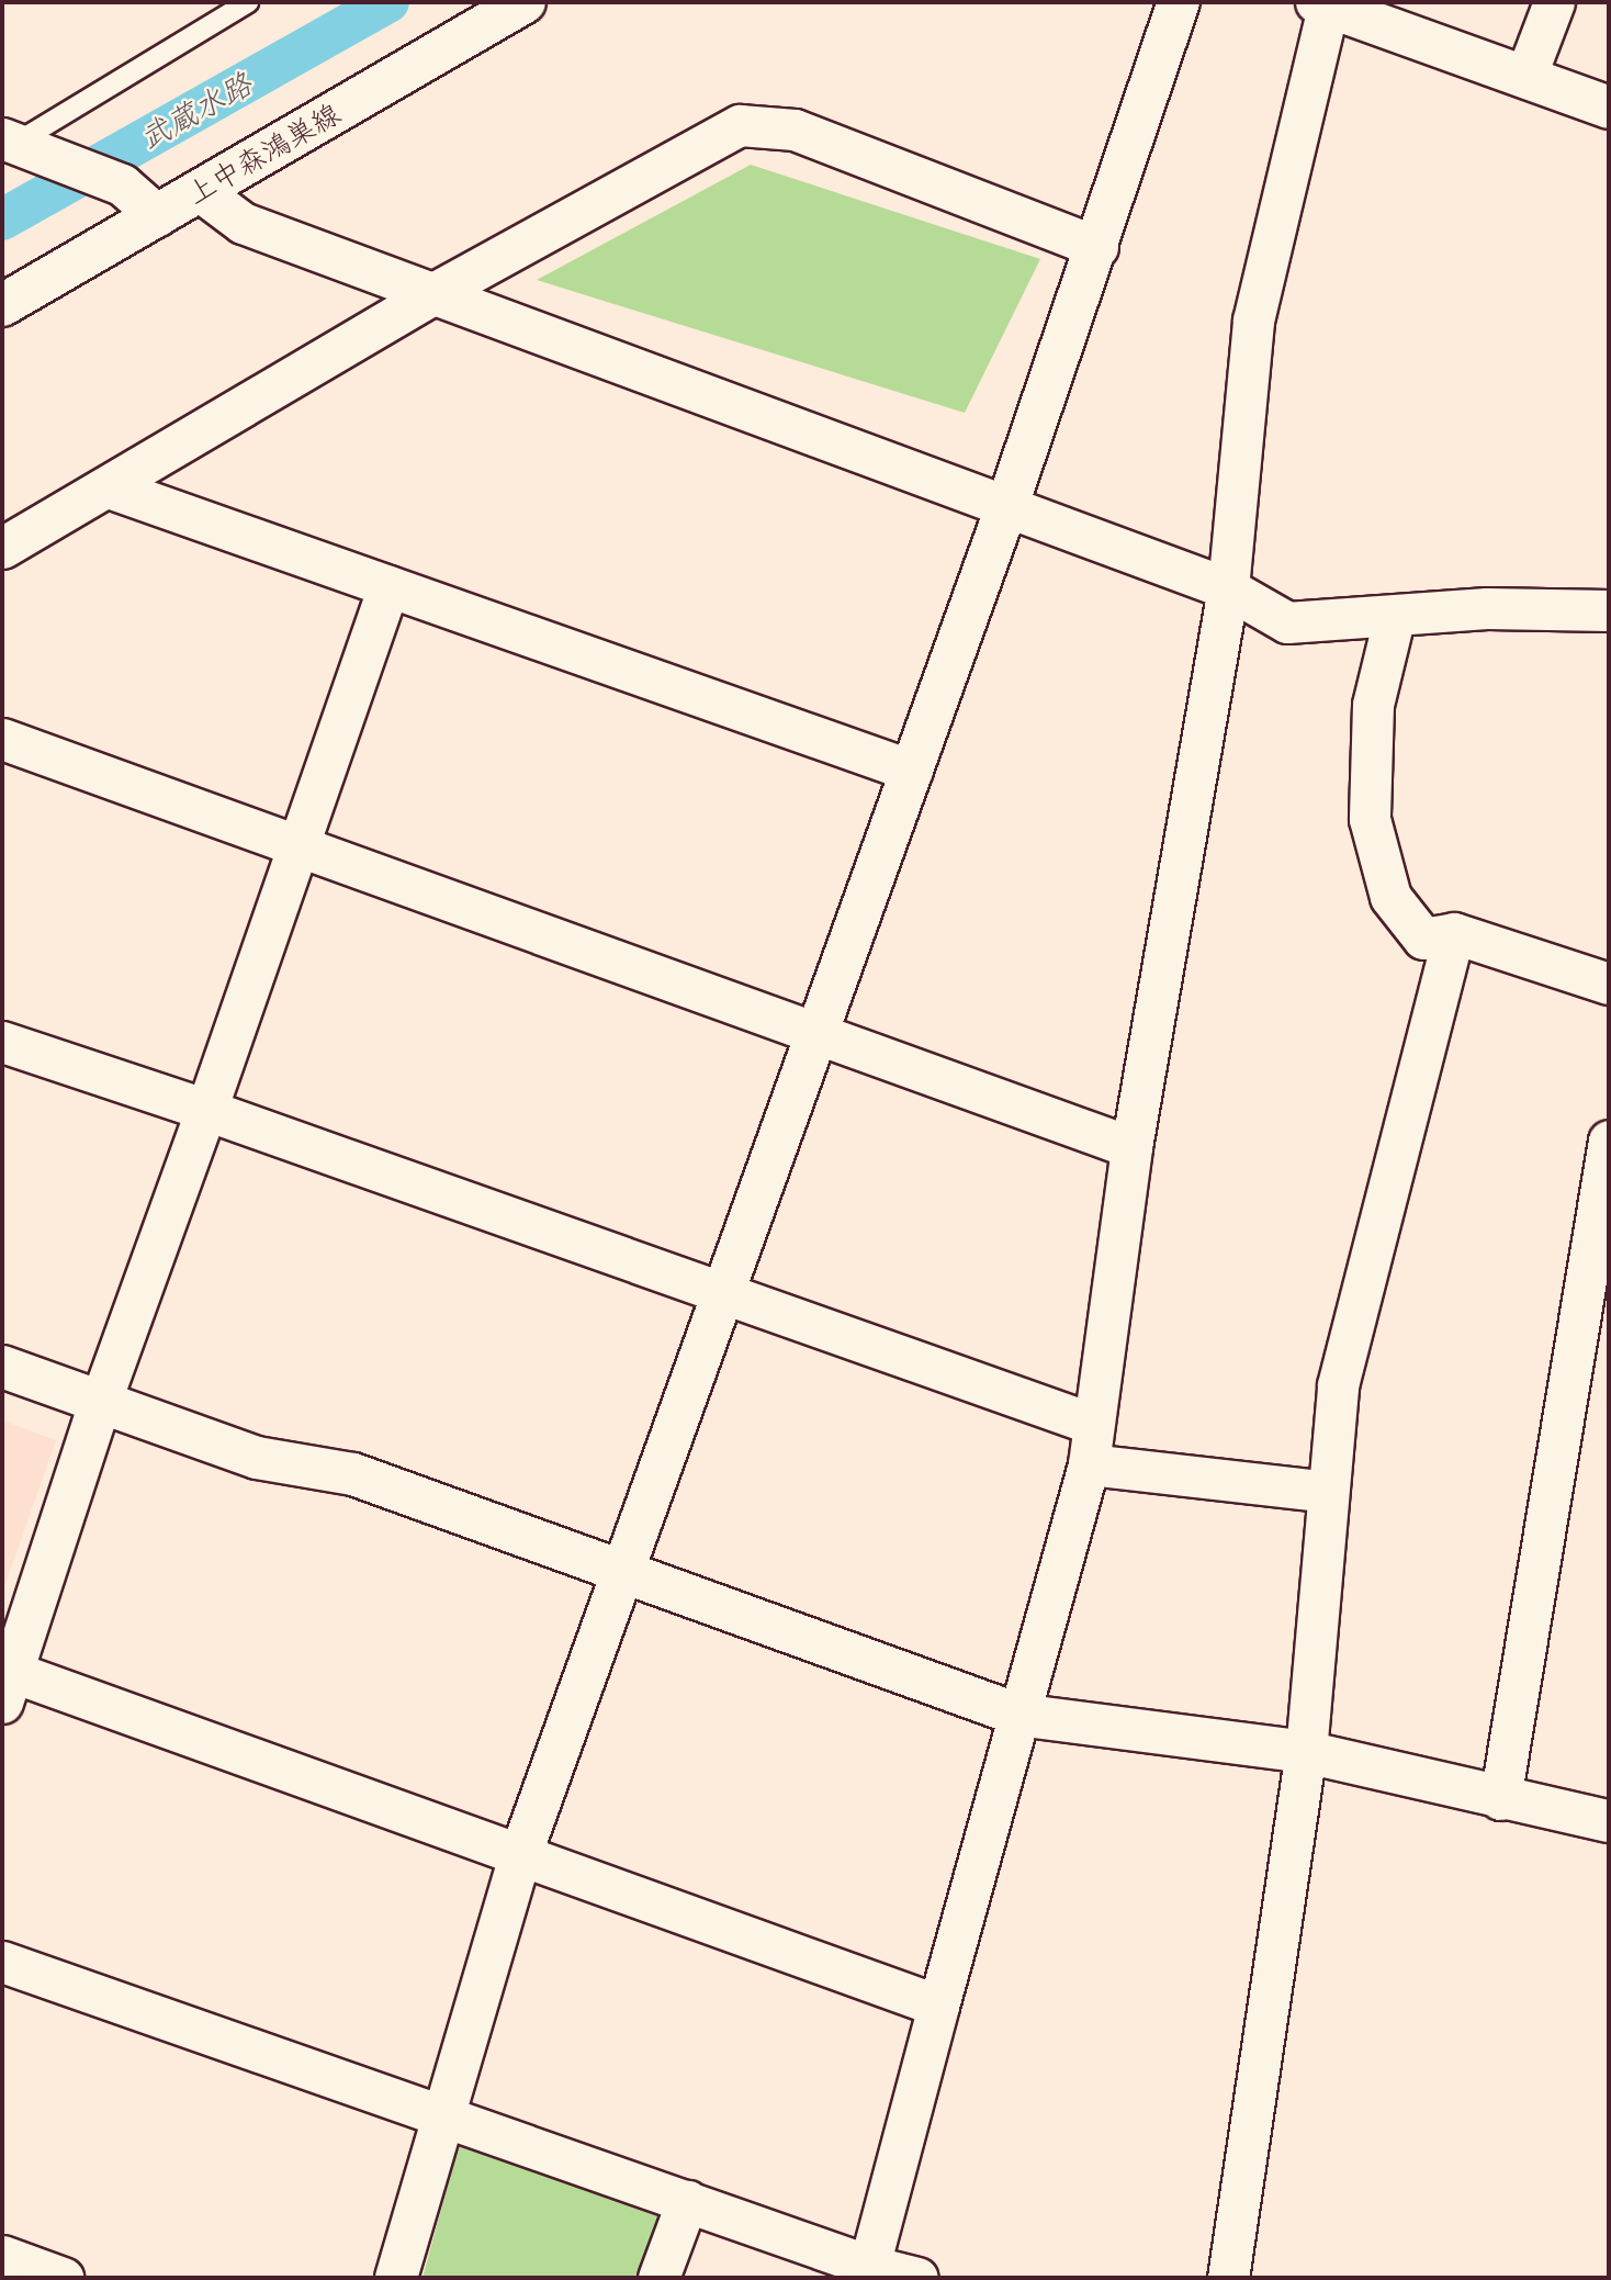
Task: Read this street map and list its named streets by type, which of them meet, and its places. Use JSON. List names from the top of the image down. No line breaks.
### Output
{"streets":{"street":["上中森鴻巣線"]},"water":["武蔵水路"]}
